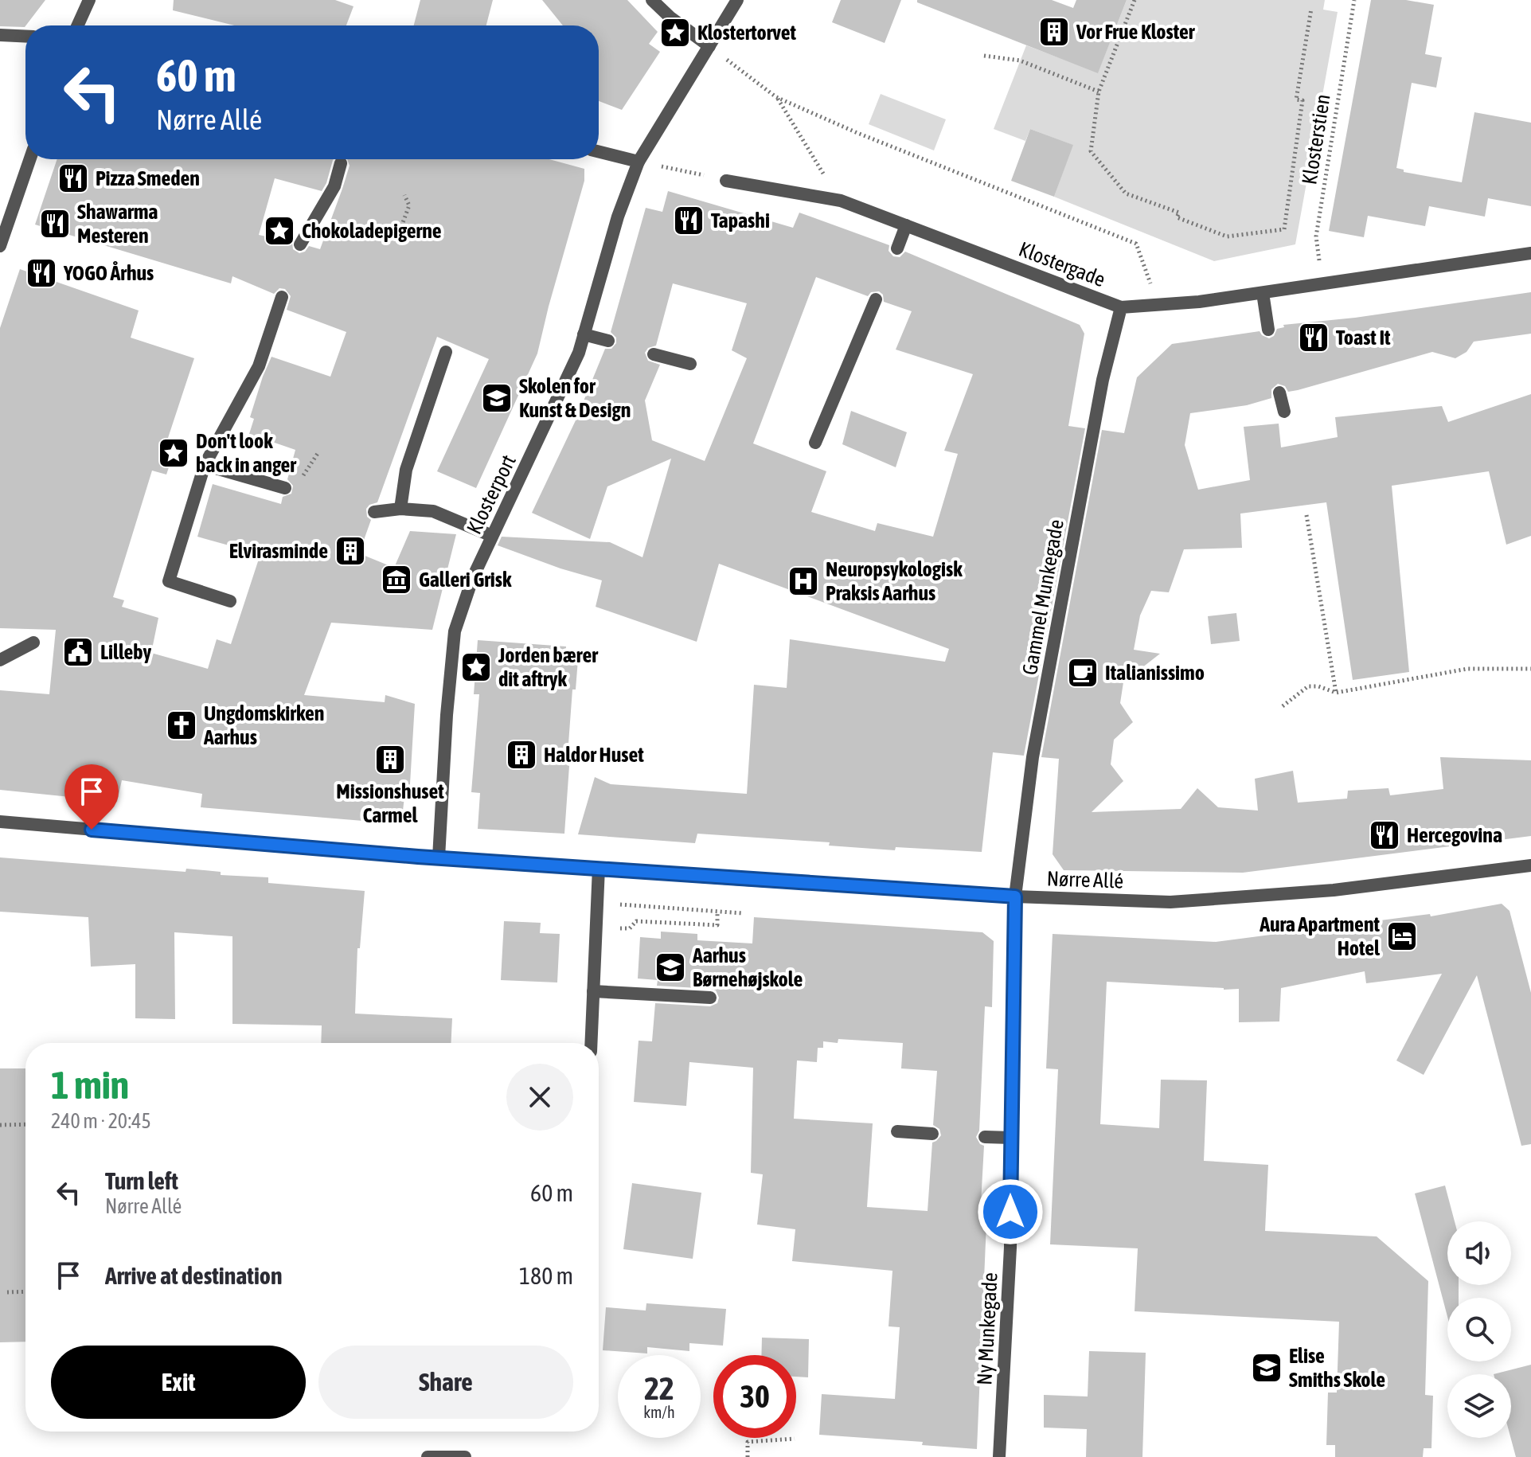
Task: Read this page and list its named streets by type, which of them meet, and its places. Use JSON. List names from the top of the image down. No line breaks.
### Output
{"streets":{"street":["Klostergade","Klosterport","Gammel Munkegade","Nørre Allé","Ny Munkegade"],"path":["Klosterstien"]},"crossings":[["Klosterstien","Klostergade"],["Klostergade","Gammel Munkegade"],["Klosterport","Nørre Allé"],["Gammel Munkegade","Nørre Allé"],["Gammel Munkegade","Ny Munkegade"],["Nørre Allé","Ny Munkegade"]],"places":{"building":["Vor Frue Kloster","Elvirasminde","Haldor Huset","Missionshuset Carmel"],"place":["Klostertorvet","Chokoladepigerne","Don't look back in anger","Jorden bærer dit aftryk"],"restaurant":["Pizza Smeden","Tapashi","Shawarma Mesteren","YOGO Århus","Toast It","Hercegovina"],"school or university":["Skolen for Kunst & Design","Aarhus Børnehøjskole","Elise Smiths Skole"],"museum":["Galleri Grisk"],"hospital":["Neuropsykologisk Praksis Aarhus"],"public building":["Lilleby"],"cafe":["Italianissimo"],"church":["Ungdomskirken Aarhus"],"hotel":["Aura Apartment Hotel"]},"page":{"turn":["60 m","Nørre Allé"],"heading":["1 min","240 m · 20:45"],"list":[{"name":"Turn left","note":"Nørre Allé","value":"60 m"},{"name":"Arrive at destination","value":"180 m"}],"buttons":["Exit","Share"],"speed":"22 km/h","limit":"30"}}
